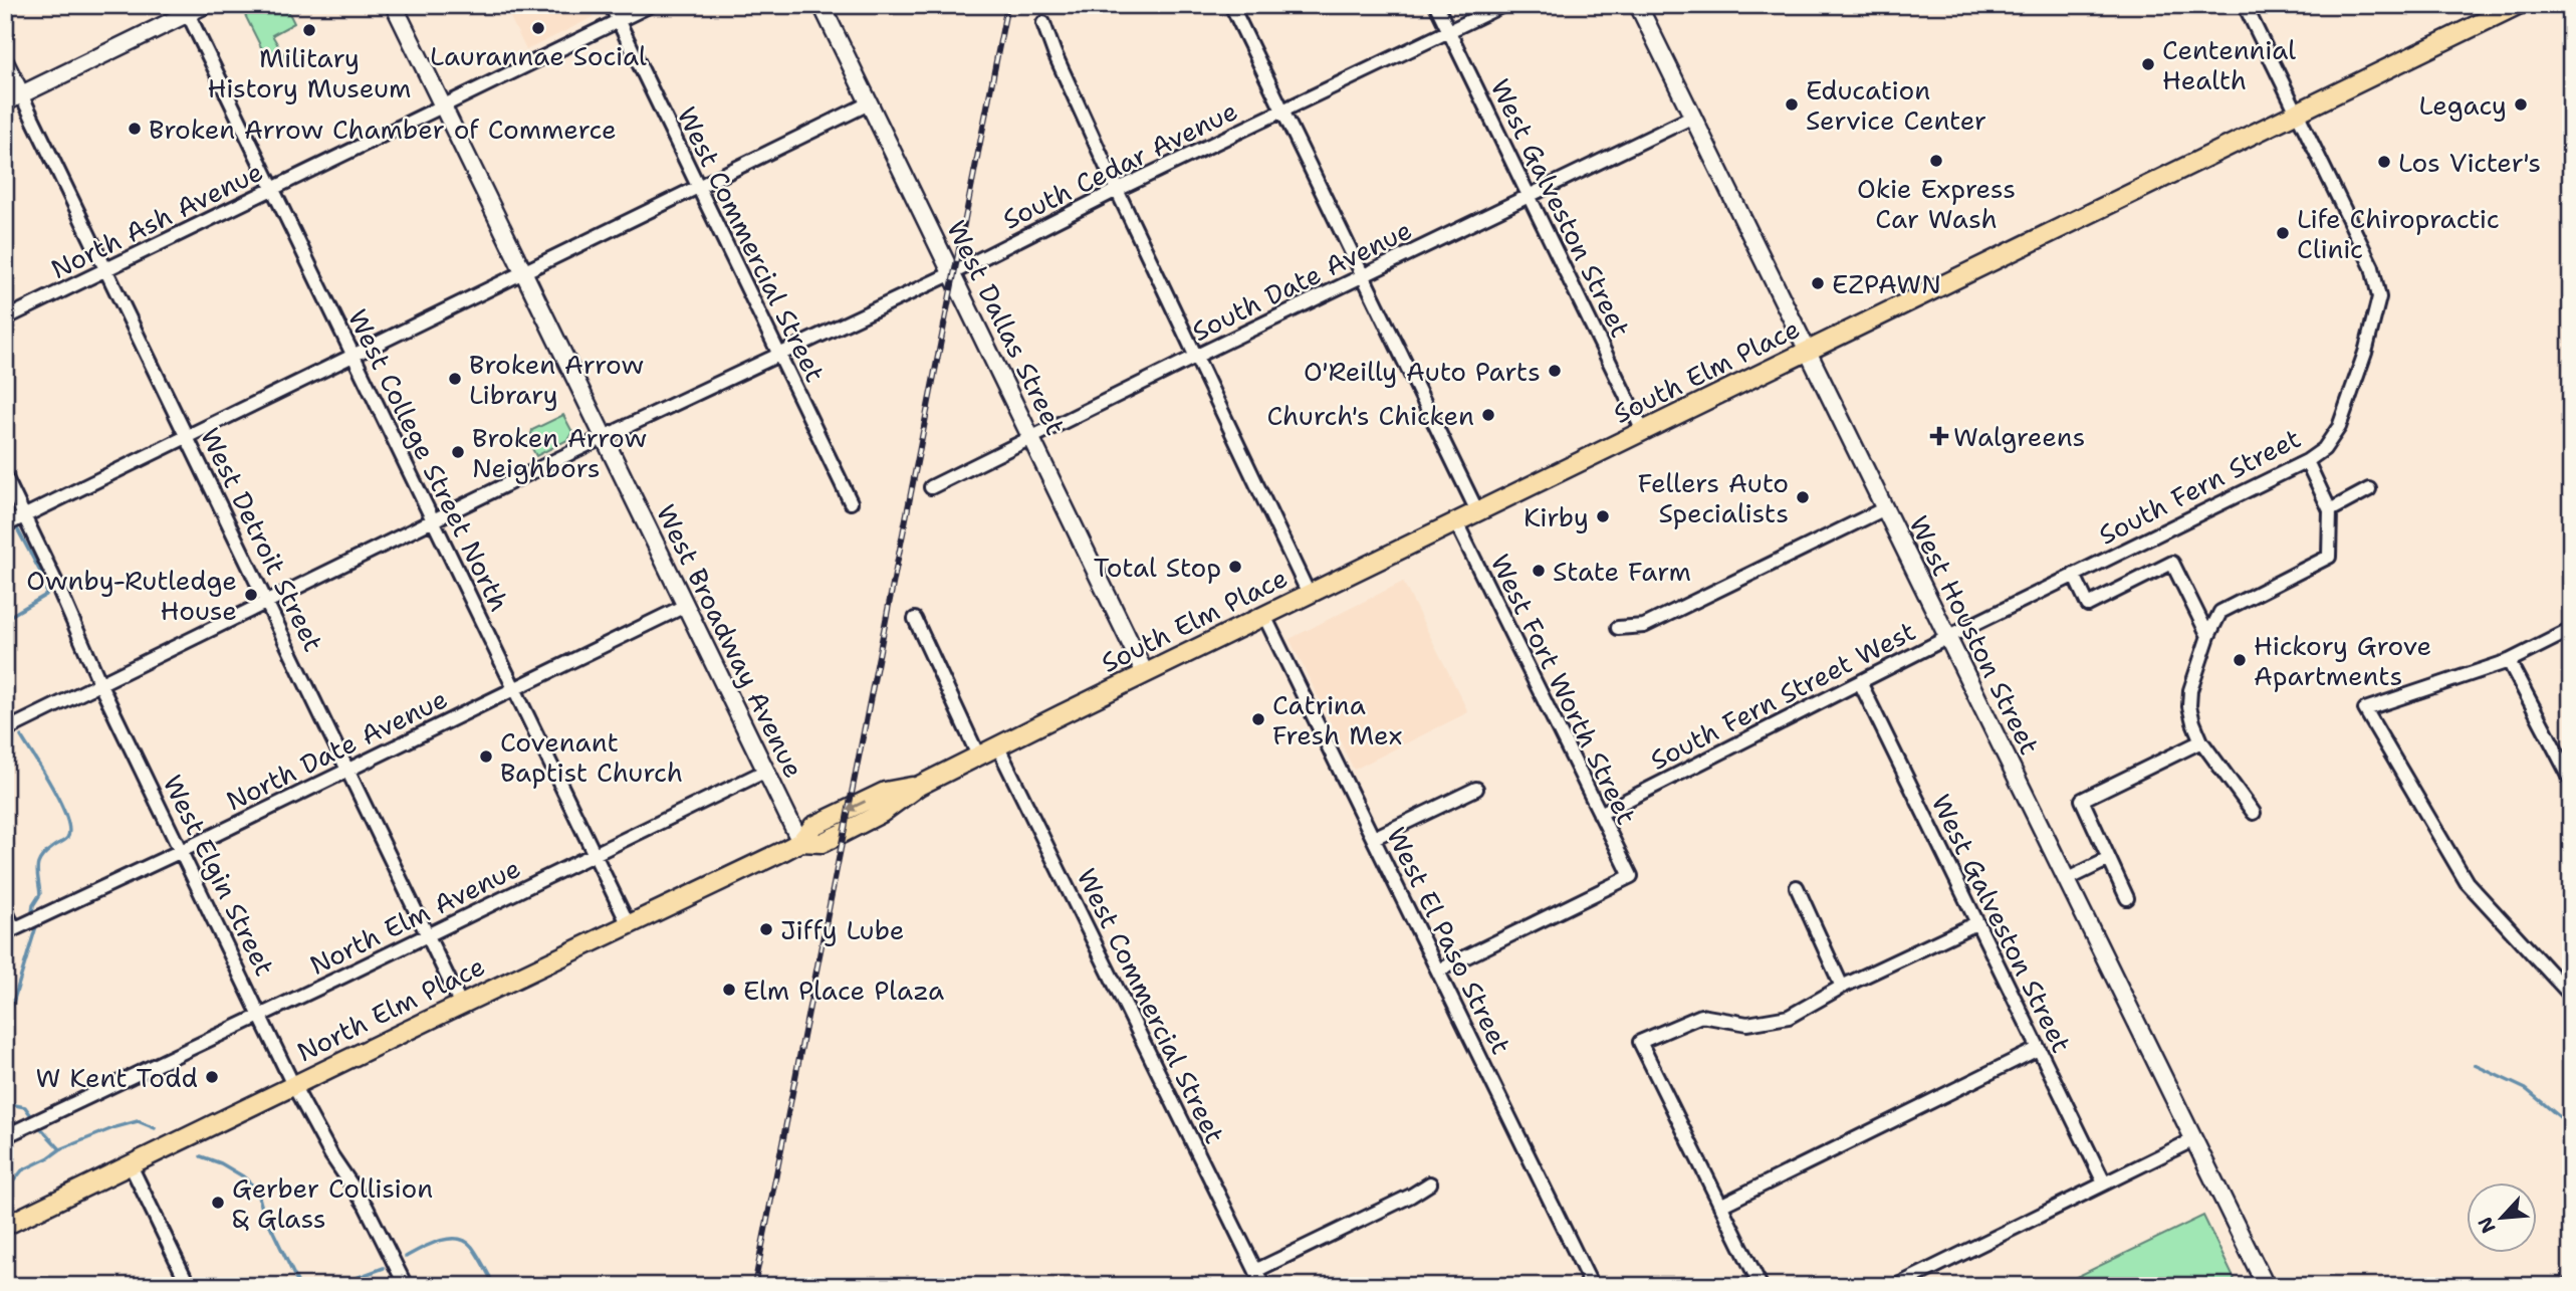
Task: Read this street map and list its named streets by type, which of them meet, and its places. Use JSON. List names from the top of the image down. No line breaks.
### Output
{"streets":{"main road":["South Elm Place","North Elm Place"],"street":["South Cedar Avenue","West Galveston Street","North Ash Avenue","West Commercial Street","South Date Avenue","West Dallas Street","West College Street North","South Fern Street","West Detroit Street","West Houston Street","West Broadway Avenue","West Fort Worth Street","South Fern Street West","North Date Avenue","West Elgin Street","North Elm Avenue","West El Paso Street"]},"crossings":[["South Cedar Avenue","West Galveston Street"],["South Cedar Avenue","West Commercial Street"],["South Cedar Avenue","West Dallas Street"],["South Cedar Avenue","West College Street North"],["South Cedar Avenue","West Detroit Street"],["South Cedar Avenue","West Broadway Avenue"],["South Cedar Avenue","West Elgin Street"],["West Galveston Street","South Date Avenue"],["West Galveston Street","South Elm Place"],["West Galveston Street","South Fern Street West"],["North Ash Avenue","West Commercial Street"],["North Ash Avenue","West College Street North"],["North Ash Avenue","West Detroit Street"],["North Ash Avenue","West Broadway Avenue"],["West Commercial Street","South Elm Place"],["South Date Avenue","West Dallas Street"],["South Date Avenue","West Houston Street"],["West Dallas Street","South Elm Place"],["South Elm Place","South Fern Street"],["South Elm Place","West Houston Street"],["South Elm Place","West Broadway Avenue"],["South Elm Place","West Fort Worth Street"],["South Elm Place","West El Paso Street"],["South Elm Place","North Elm Place"],["West College Street North","North Date Avenue"],["West College Street North","North Elm Avenue"],["West College Street North","North Elm Place"],["South Fern Street","West Houston Street"],["South Fern Street","South Fern Street West"],["West Detroit Street","North Date Avenue"],["West Detroit Street","North Elm Avenue"],["West Detroit Street","North Elm Place"],["West Houston Street","South Fern Street West"],["West Broadway Avenue","North Date Avenue"],["West Broadway Avenue","North Elm Avenue"],["West Broadway Avenue","North Elm Place"],["West Fort Worth Street","South Fern Street West"],["West Fort Worth Street","West El Paso Street"],["North Date Avenue","West Elgin Street"],["West Elgin Street","North Elm Avenue"],["West Elgin Street","North Elm Place"]],"places":{"other":["Laurannae Social","Military History Museum","Centennial Health","Education Service Center","Legacy","Broken Arrow Chamber of Commerce","Okie Express Car Wash","Los Victer's","Life Chiropractic Clinic","EZPAWN","O'Reilly Auto Parts","Broken Arrow Library","Church's Chicken","Broken Arrow Neighbors","Fellers Auto Specialists","Kirby","Total Stop","State Farm","Ownby-Rutledge House","Hickory Grove Apartments","Catrina Fresh Mex","Covenant Baptist Church","Jiffy Lube","Elm Place Plaza","W Kent Todd","Gerber Collision & Glass"],"health":["Walgreens"]},"north":"bottom left"}
